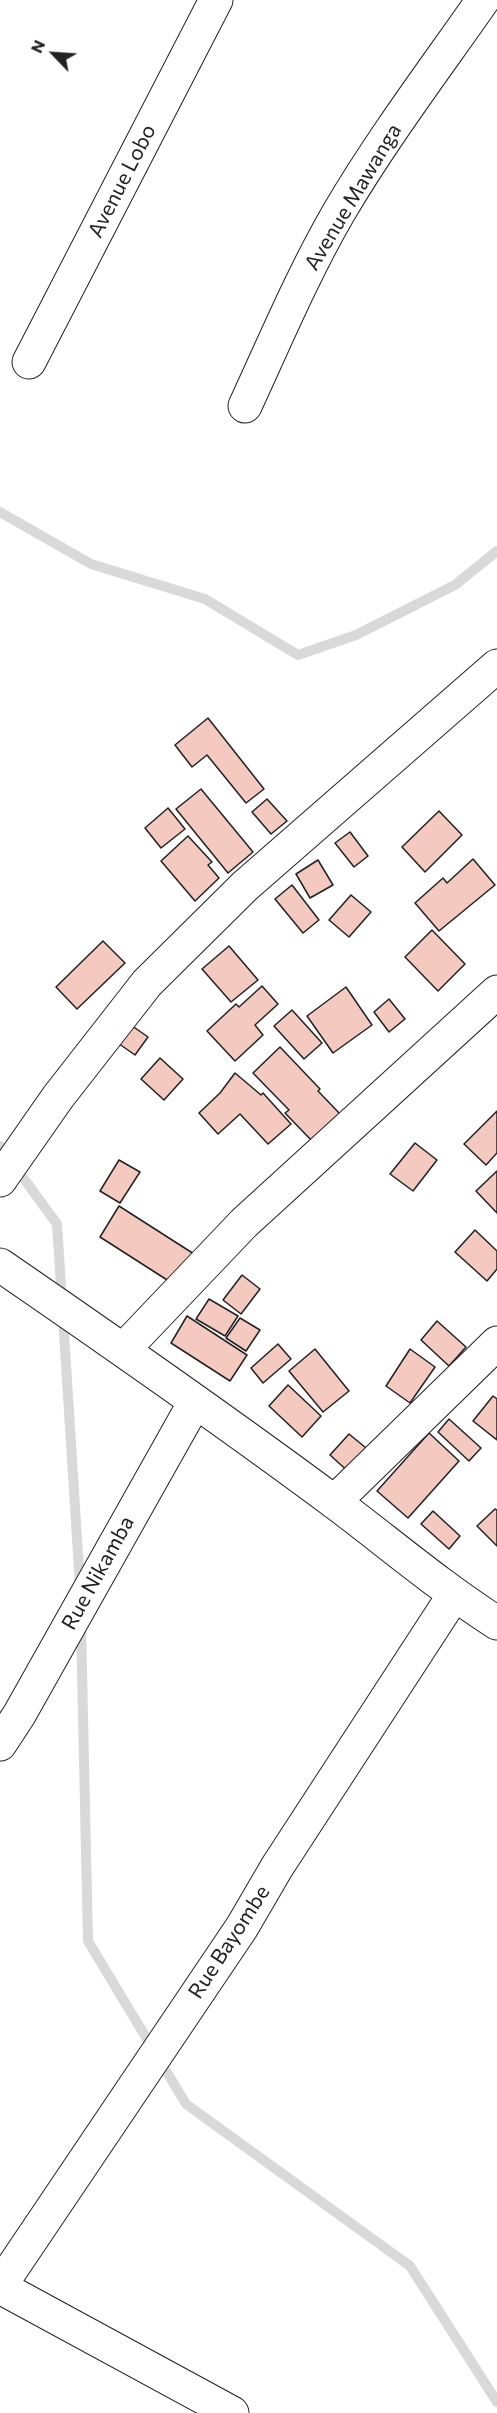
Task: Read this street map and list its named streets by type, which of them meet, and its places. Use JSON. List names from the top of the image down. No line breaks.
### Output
{"streets":{"street":["Avenue Lobo","Avenue Mawanga","Rue Nikamba","Rue Bayombe"]},"north":"top left"}
